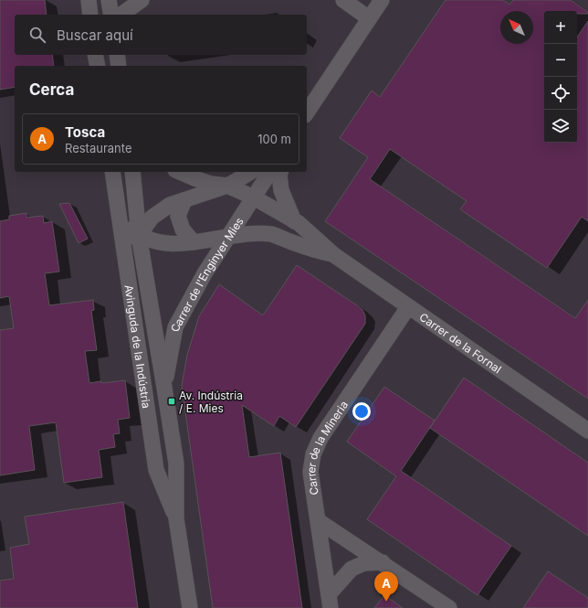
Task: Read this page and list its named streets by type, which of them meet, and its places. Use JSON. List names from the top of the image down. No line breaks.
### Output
{"streets":{"street":["Carrer de l'Enginyer Mies","Carrer de la Fornal","Avinguda de la Indústria","Carrer de la Mineria"]},"crossings":[["Carrer de l'Enginyer Mies","Carrer de la Fornal"],["Carrer de l'Enginyer Mies","Avinguda de la Indústria"],["Carrer de la Fornal","Avinguda de la Indústria"],["Carrer de la Fornal","Carrer de la Mineria"]],"places":{"transit":["Av. Indústria / E. Mies"]},"north":"top left","page":{"map_buttons":["+","−"],"search":"Buscar aquí","heading":"Cerca","list":[{"mark":"A","name":"Tosca","note":"Restaurante","value":"100 m"}],"pins":"A"}}
